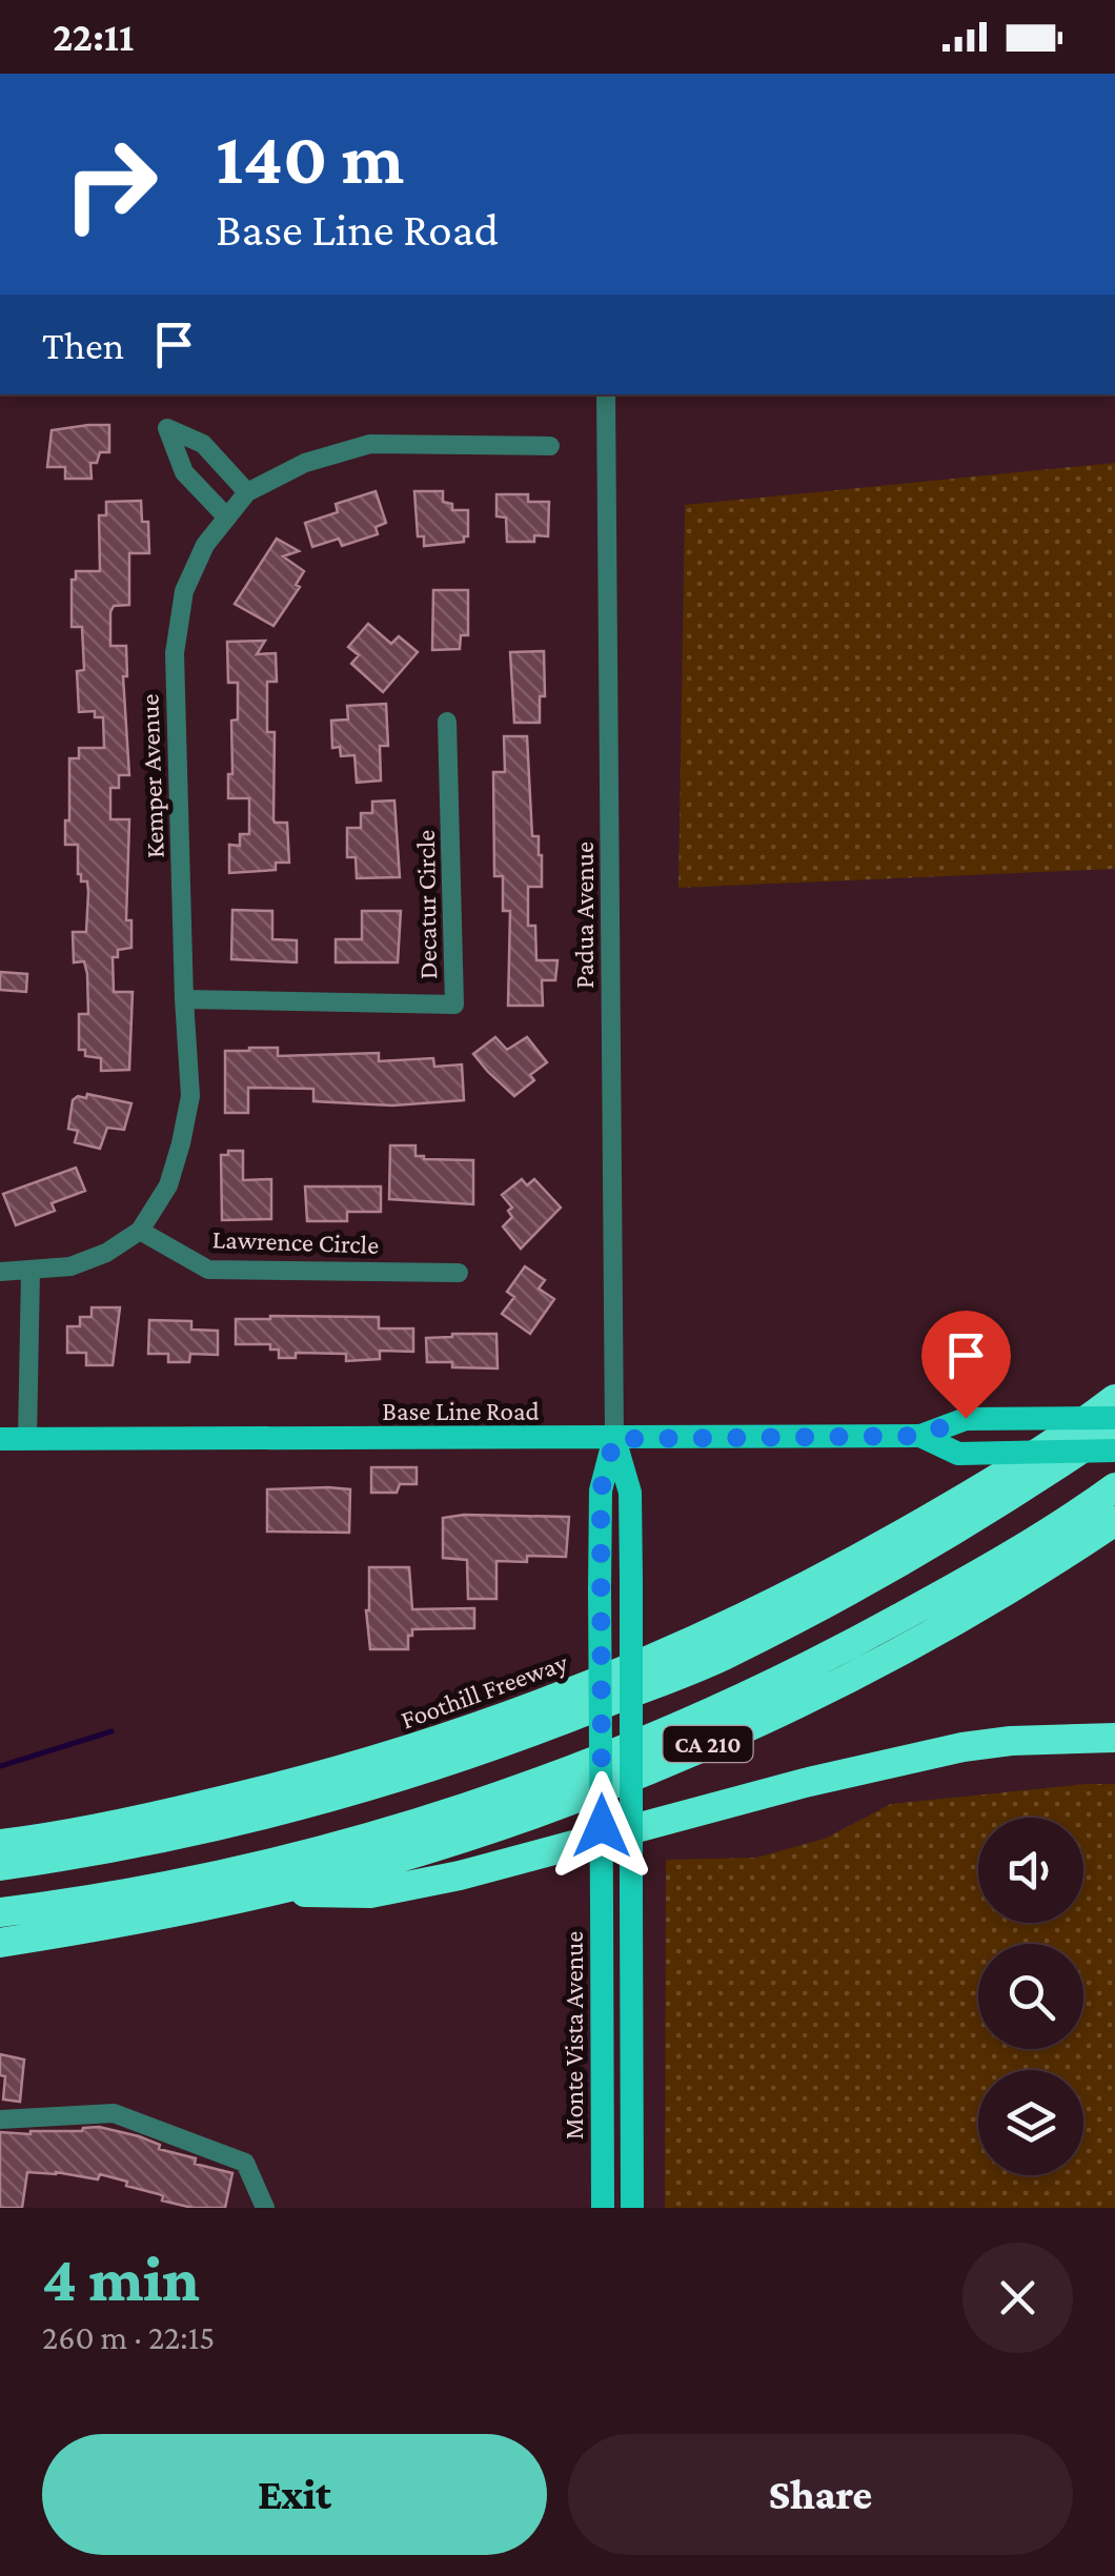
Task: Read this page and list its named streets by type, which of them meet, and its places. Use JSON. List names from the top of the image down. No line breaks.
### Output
{"streets":{"highway":["Foothill Freeway","CA 210"],"main road":["Base Line Road","Monte Vista Avenue"],"street":["Kemper Avenue","Decatur Circle","Padua Avenue","Lawrence Circle"]},"crossings":[["Kemper Avenue","Decatur Circle"],["Kemper Avenue","Lawrence Circle"],["Padua Avenue","Base Line Road"],["Padua Avenue","Monte Vista Avenue"],["Base Line Road","Monte Vista Avenue"]],"page":{"status":"22:11","turn":["140 m","Base Line Road"],"then":"Then","heading":["4 min","260 m · 22:15"],"buttons":["Exit","Share"]}}
